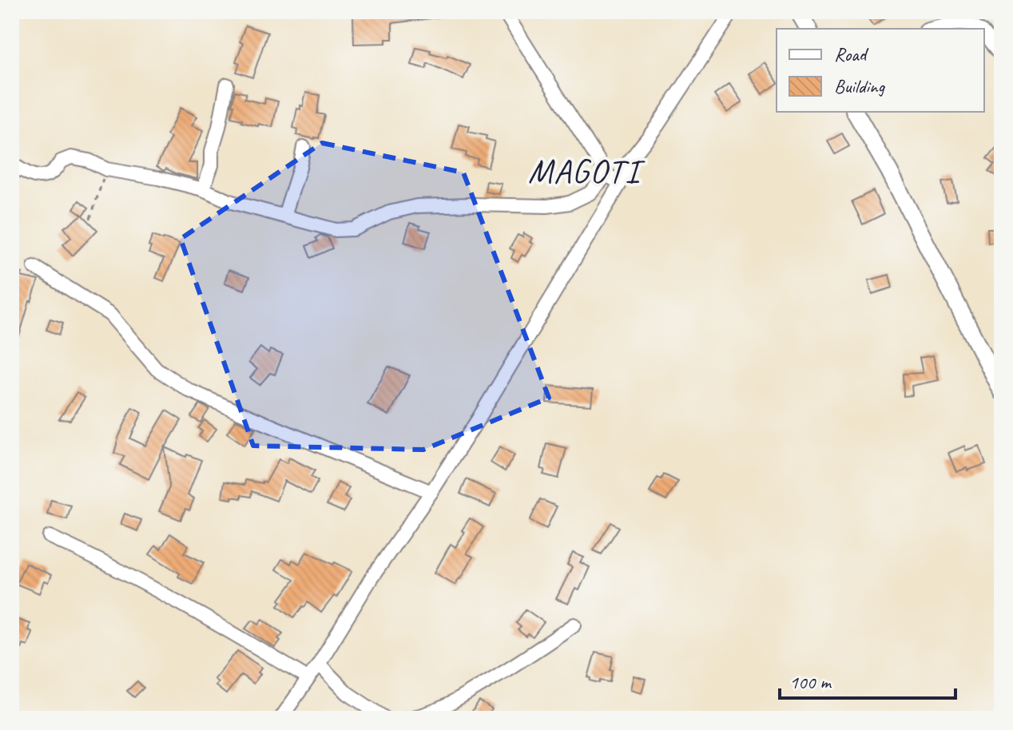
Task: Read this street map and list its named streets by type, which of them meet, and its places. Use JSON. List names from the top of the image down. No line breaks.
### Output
{"districts":["MAGOTI"],"legend":["Road","Building"],"scale_bar":"100 m"}
